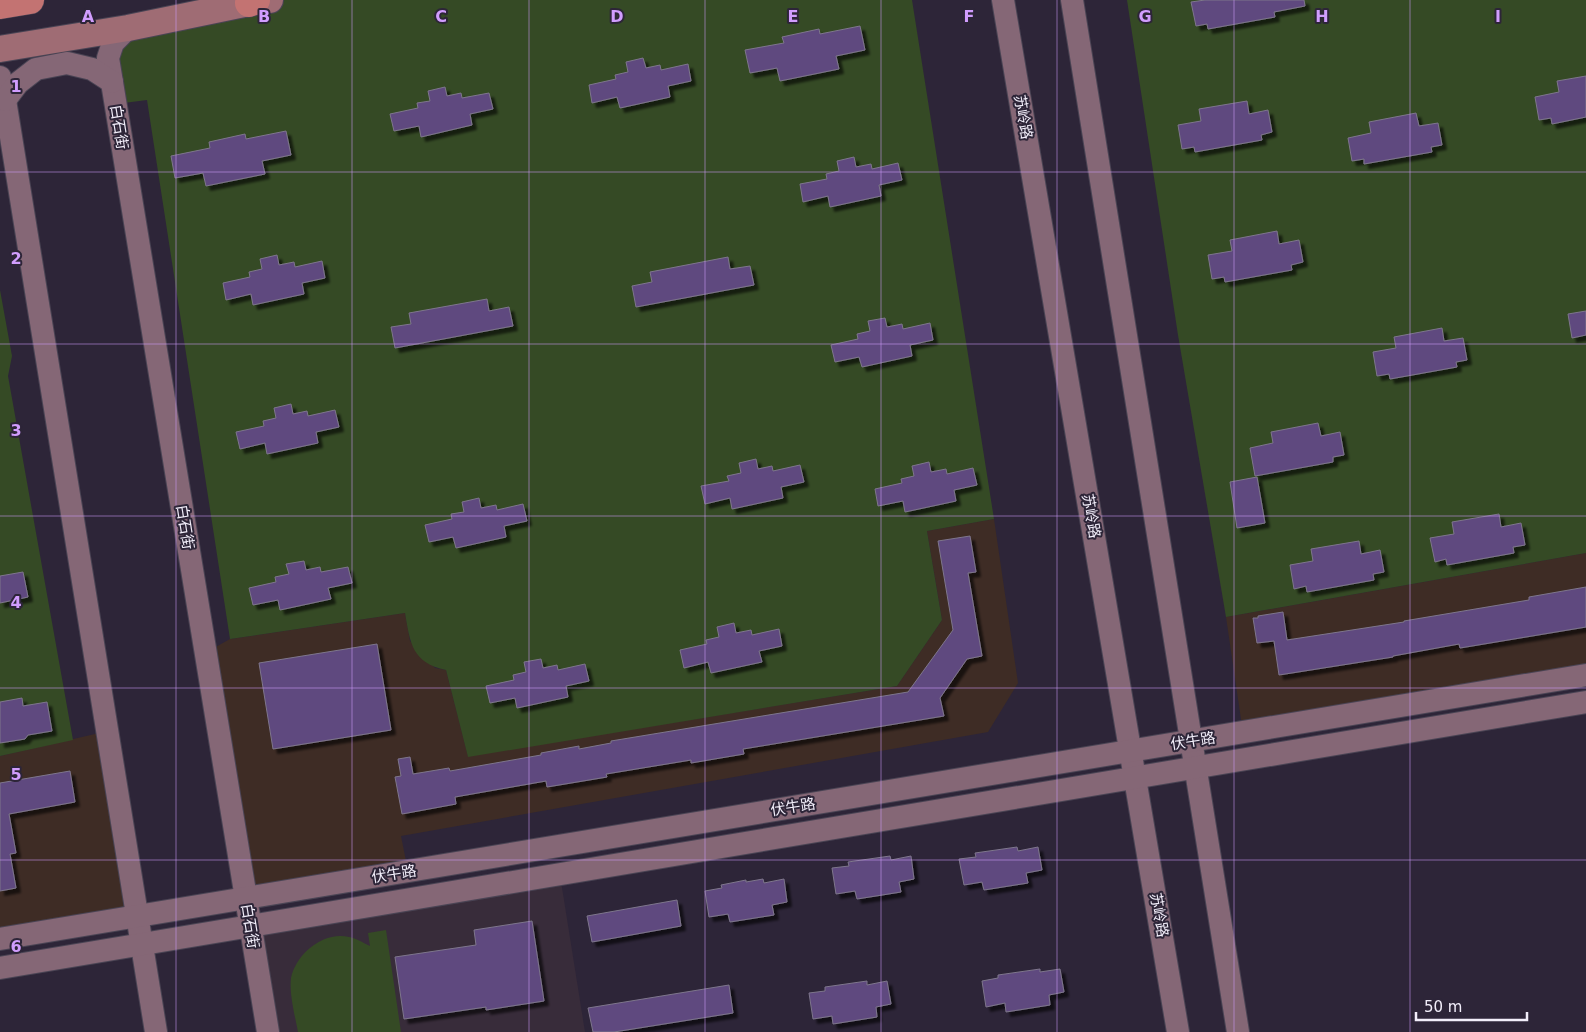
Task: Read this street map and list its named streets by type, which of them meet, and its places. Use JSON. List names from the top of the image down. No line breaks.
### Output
{"streets":{"street":["苏岭路","白石街","伏牛路"]},"crossings":[["苏岭路","伏牛路"],["白石街","伏牛路"]],"scale_bar":"50 m","grid":{"columns":["A","B","C","D","E","F","G","H","I"],"rows":["1","2","3","4","5","6"]}}
